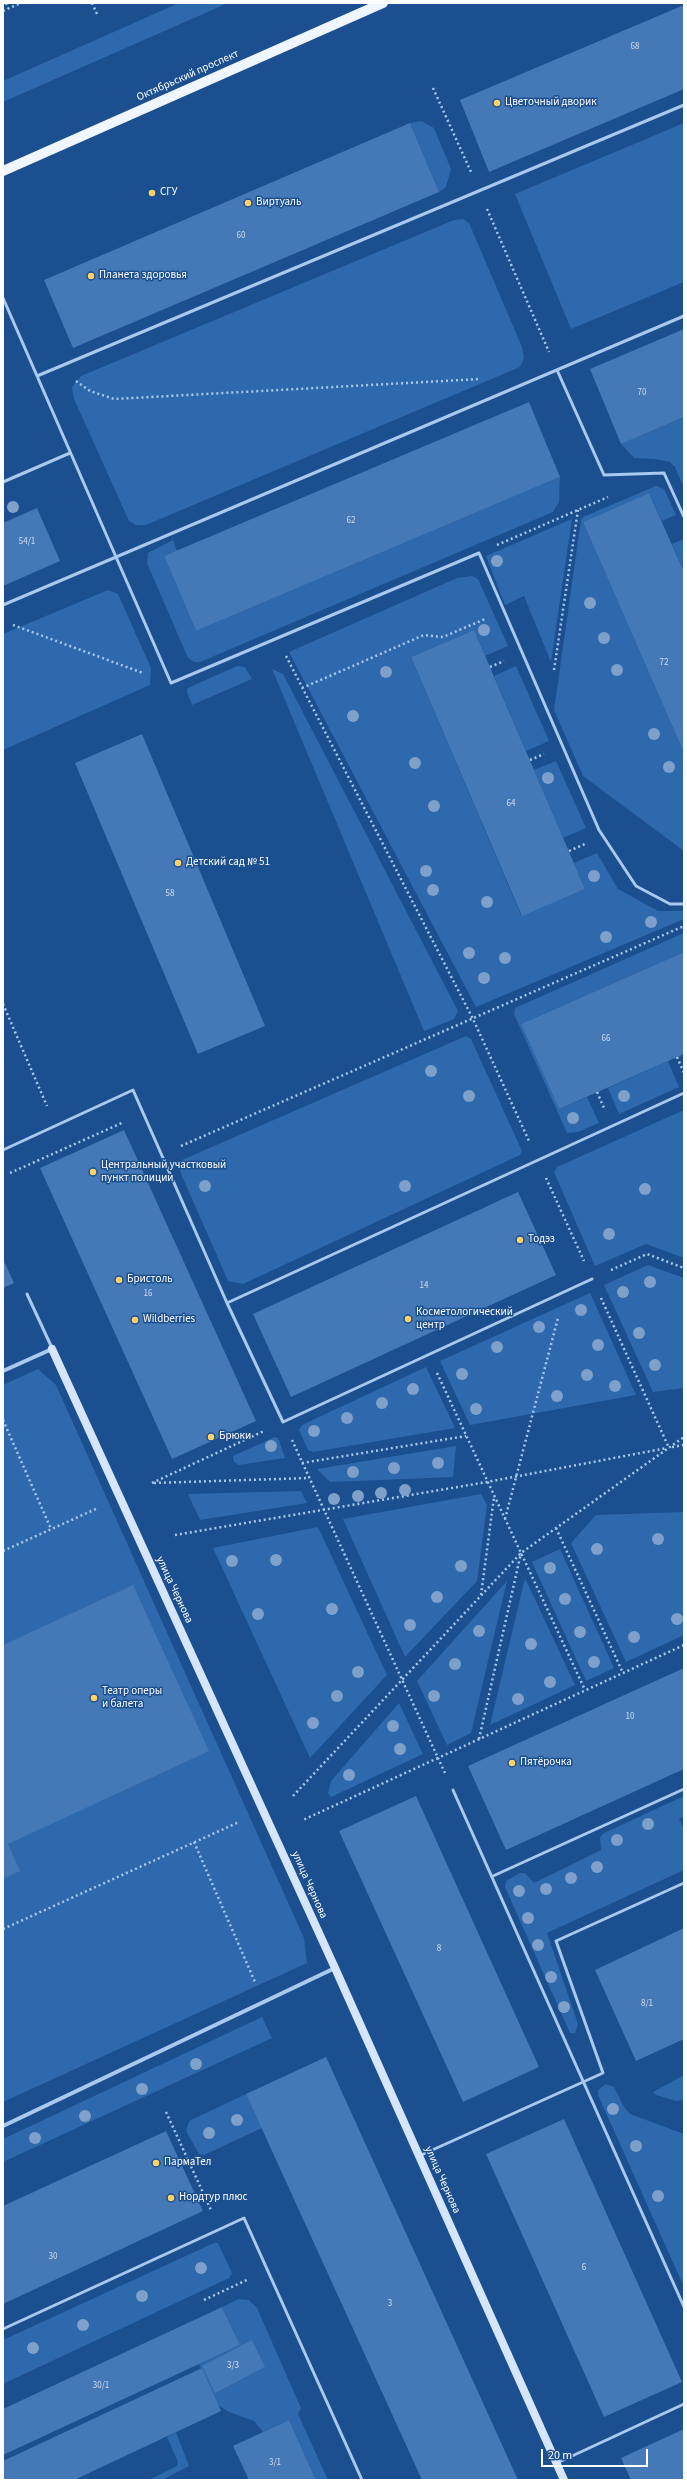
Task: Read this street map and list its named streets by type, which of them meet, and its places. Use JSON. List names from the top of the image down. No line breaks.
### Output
{"streets":{"main road":["Октябрьский проспект"],"street":["улица Чернова"]},"places":["Цветочный дворик","СГУ","Виртуаль","Планета здоровья","Детский сад № 51","Центральный участковый пункт полиции","Тодэз","Бристоль","Косметологический центр","Wildberries","Брюки","Театр оперы и балета","Пятёрочка","ПармаТел","Нордтур плюс"],"house_numbers":["68","60","70","62","54/1","72","64","58","66","14","16","10","8","8/1","30","6","3","3/3","30/1","3/1"],"scale_bar":"20 m"}
